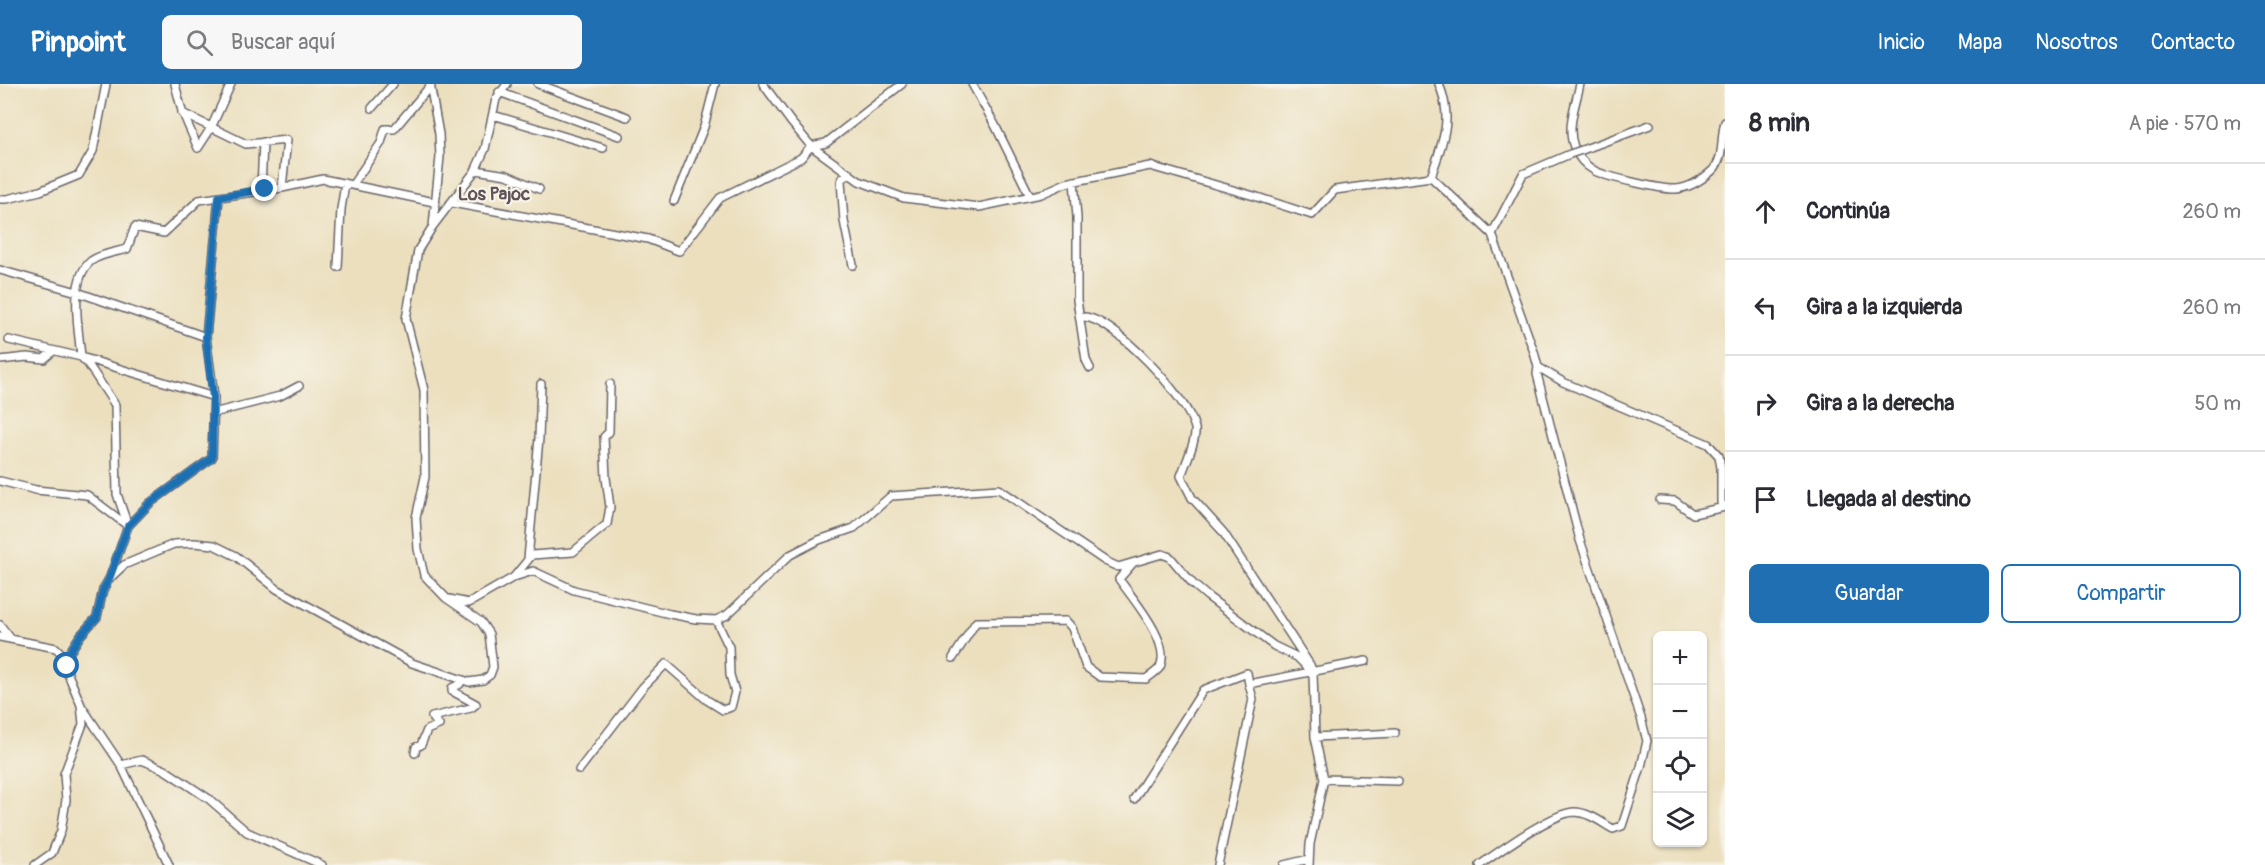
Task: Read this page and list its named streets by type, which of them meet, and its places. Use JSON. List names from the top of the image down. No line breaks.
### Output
{"districts":["Los Pajoc"],"page":{"header":"Pinpoint","search":"Buscar aquí","nav":["Inicio","Mapa","Nosotros","Contacto"],"heading":["8 min","A pie · 570 m"],"list":[["Continúa","260 m"],["Gira a la izquierda","260 m"],["Gira a la derecha","50 m"],"Llegada al destino"],"buttons":["Guardar","Compartir"],"map_buttons":["+","−"]}}
